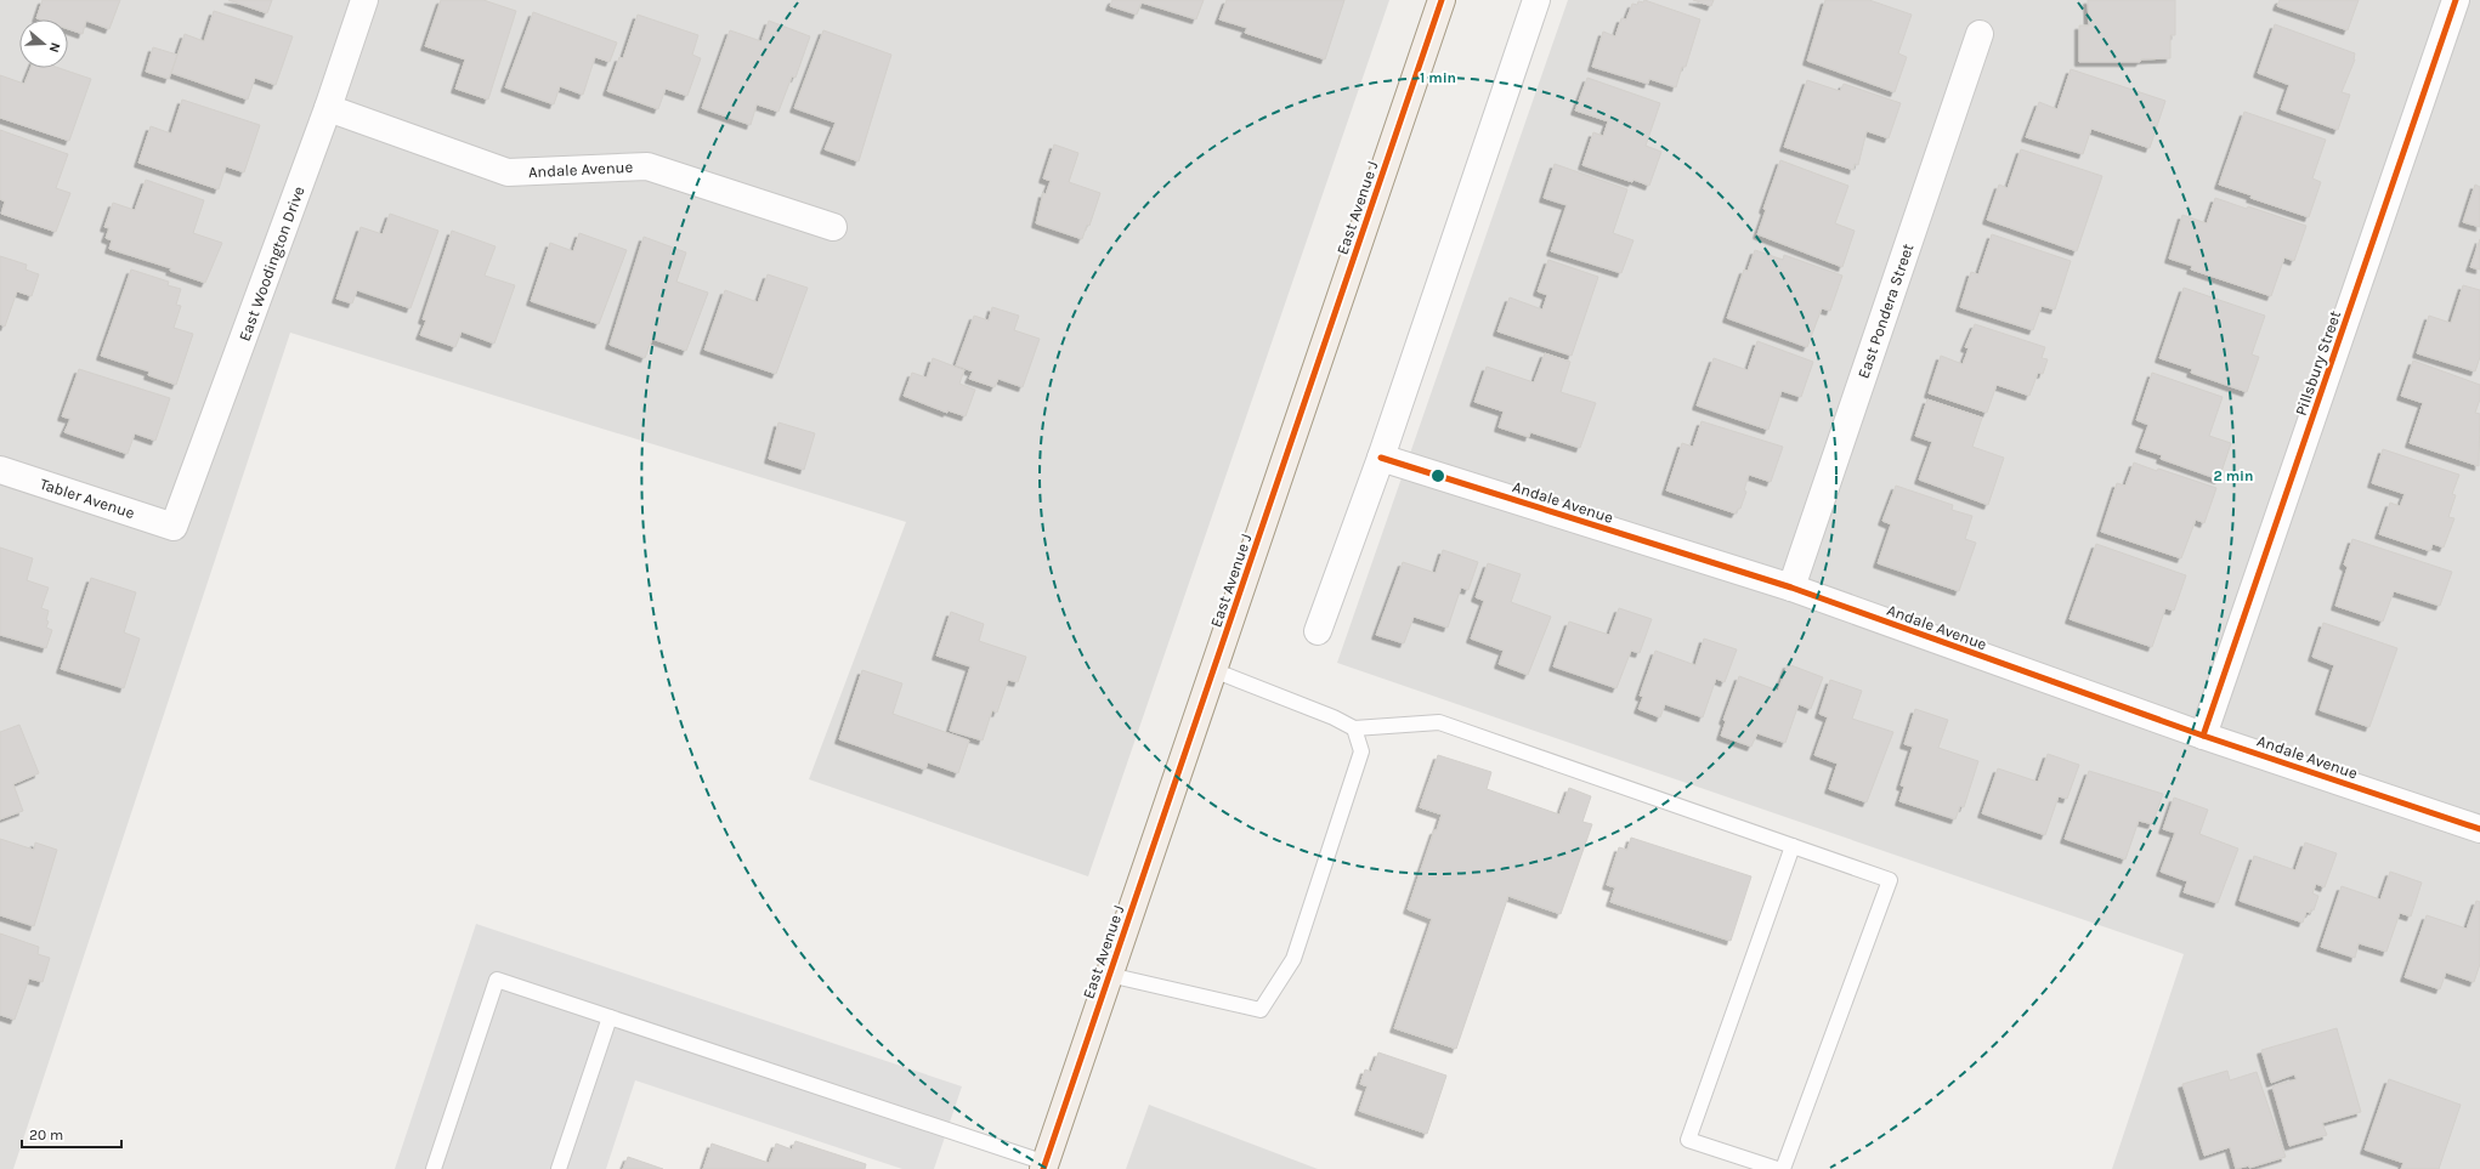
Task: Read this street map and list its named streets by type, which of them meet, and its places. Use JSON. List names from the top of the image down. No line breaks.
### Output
{"streets":{"main road":["East Avenue J"],"street":["Andale Avenue","East Woodington Drive","East Pondera Street","Pillsbury Street","Tabler Avenue"]},"crossings":[["Andale Avenue","East Woodington Drive"],["Andale Avenue","East Pondera Street"],["Andale Avenue","Pillsbury Street"],["East Woodington Drive","Tabler Avenue"]],"scale_bar":"20 m","north":"right","rings":["1 min","2 min"]}
